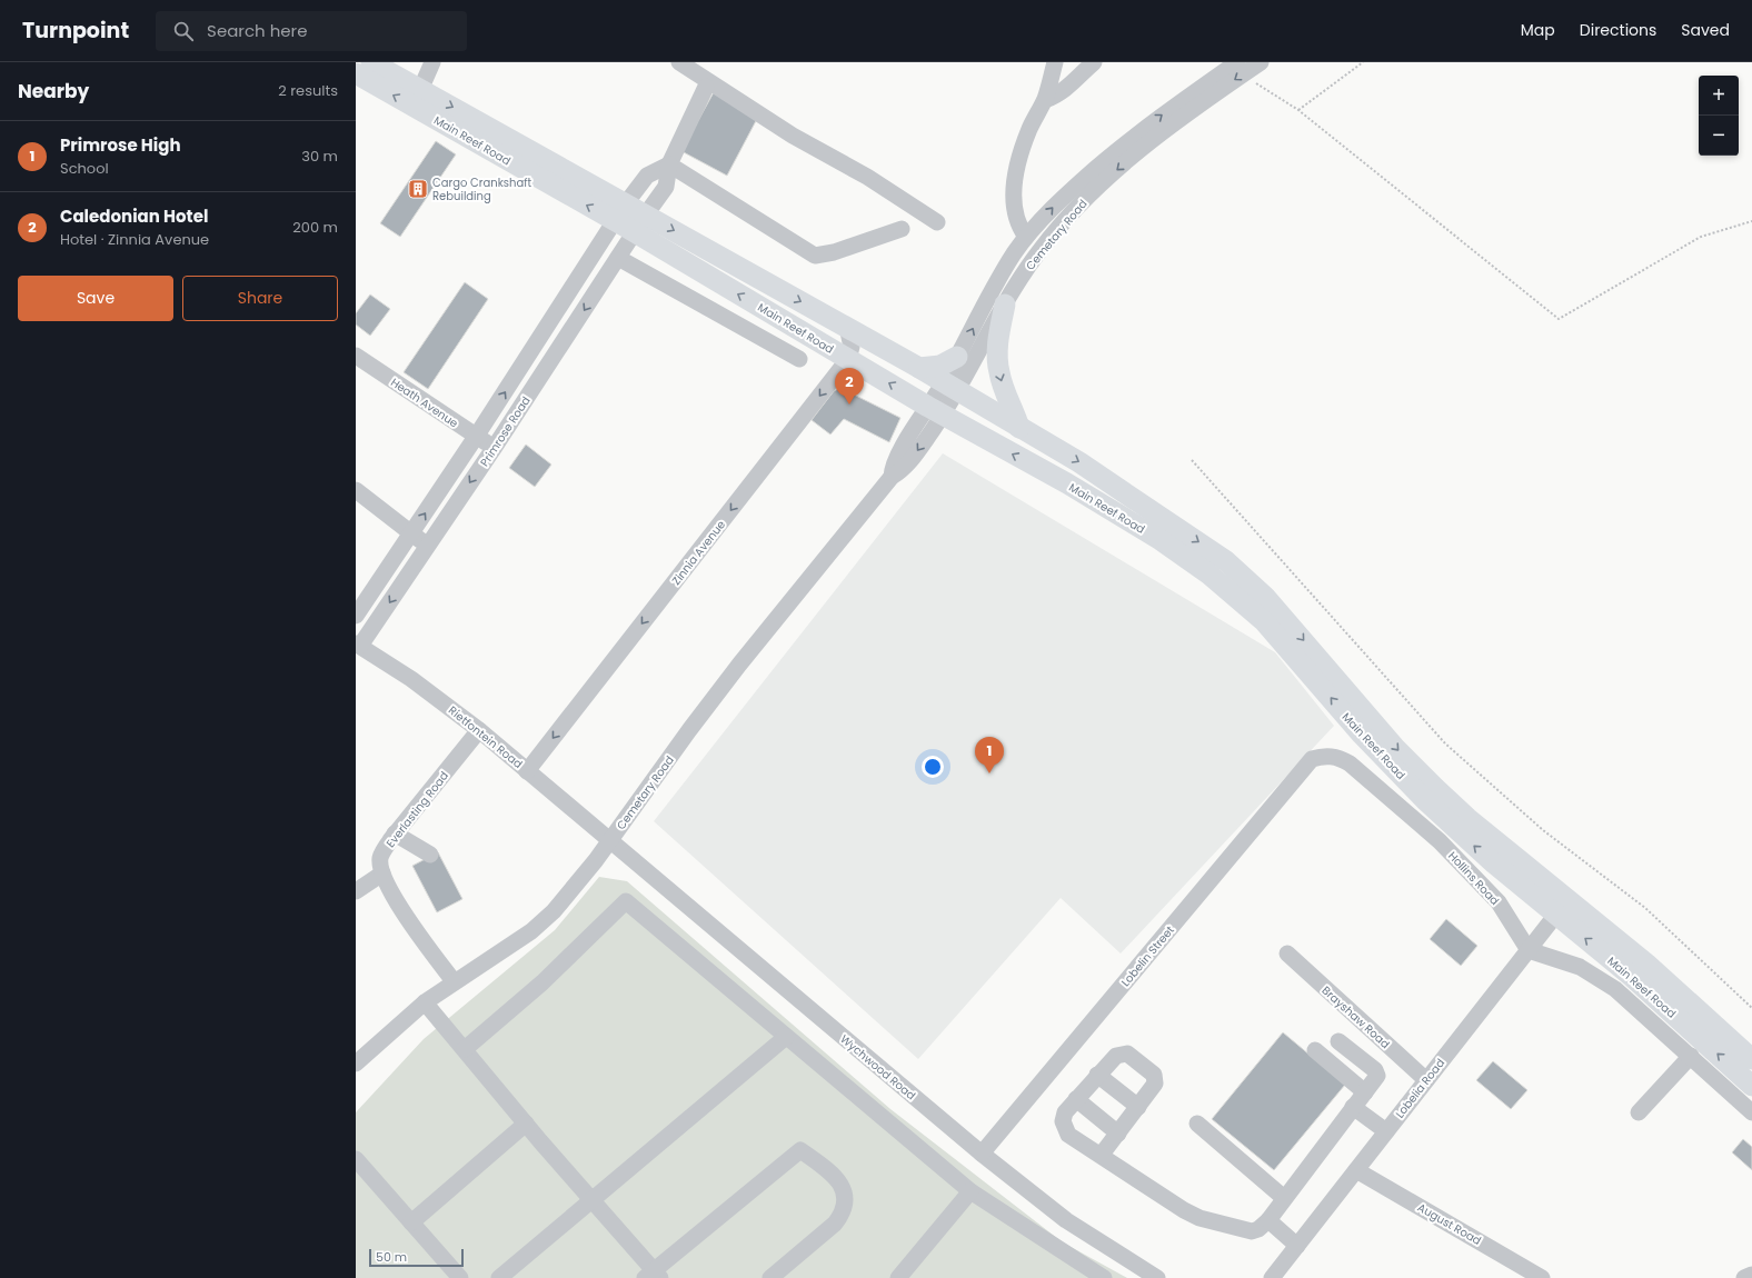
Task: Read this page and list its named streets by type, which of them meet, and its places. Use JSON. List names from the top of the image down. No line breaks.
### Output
{"streets":{"main road":["Main Reef Road"],"street":["Cemetary Road","Heath Avenue","Primrose Road","Zinnia Avenue","Rietfontein Road","Everlasting Road","Hollins Road","Lobelin Street","Brayshaw Road","Wychwood Road","Lobelia Road","August Road"]},"crossings":[["Main Reef Road","Cemetary Road"],["Main Reef Road","Primrose Road"],["Main Reef Road","Zinnia Avenue"],["Main Reef Road","Lobelia Road"],["Cemetary Road","Rietfontein Road"],["Cemetary Road","Everlasting Road"],["Cemetary Road","Wychwood Road"],["Heath Avenue","Primrose Road"],["Primrose Road","Rietfontein Road"],["Zinnia Avenue","Rietfontein Road"],["Rietfontein Road","Everlasting Road"],["Rietfontein Road","Wychwood Road"],["Hollins Road","Lobelin Street"],["Hollins Road","Lobelia Road"],["Lobelin Street","Wychwood Road"],["Brayshaw Road","Lobelia Road"],["Lobelia Road","August Road"]],"one_way":["Zinnia Avenue"],"places":{"building":["Cargo Crankshaft Rebuilding"]},"scale_bar":"50 m","page":{"header":"Turnpoint","search":"Search here","nav":["Map","Directions","Saved"],"heading":["Nearby","2 results"],"map_buttons":["+","−"],"list":[{"mark":"1","name":"Primrose High","note":"School","value":"30 m"},{"mark":"2","name":"Caledonian Hotel","note":"Hotel · Zinnia Avenue","value":"200 m"}],"buttons":["Save","Share"],"pins":["2","1"],"scale":"50 m"}}
